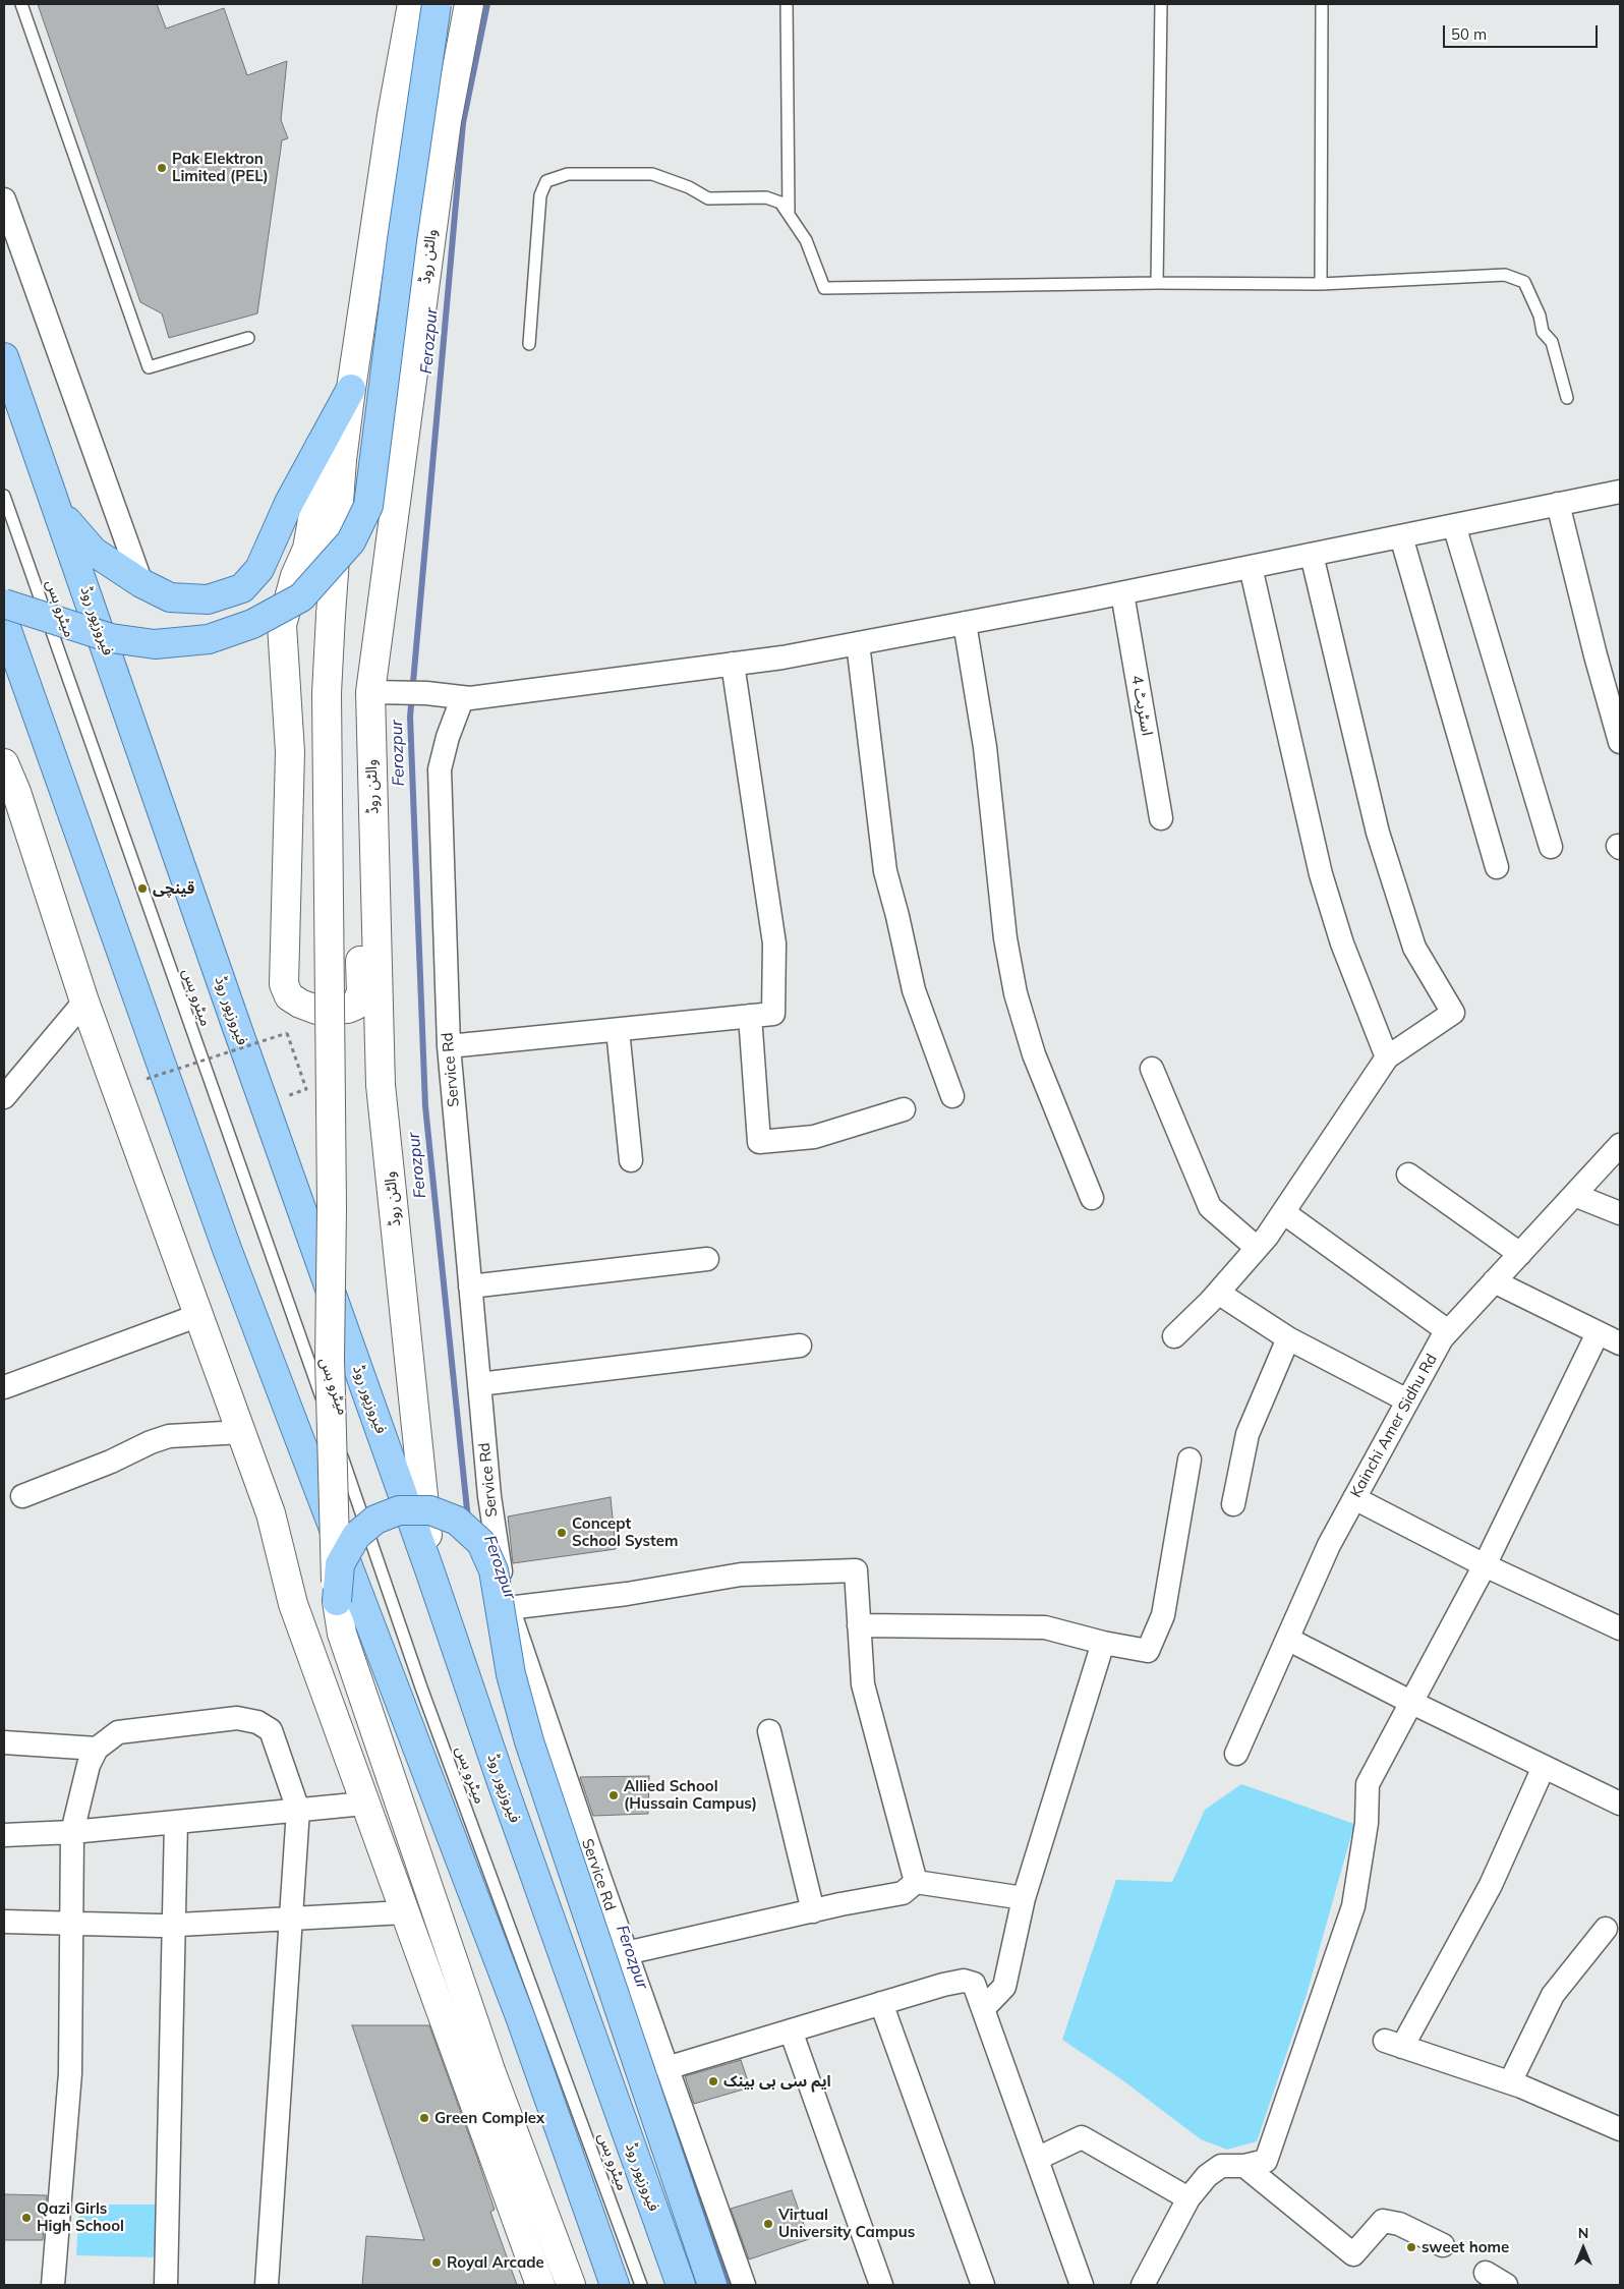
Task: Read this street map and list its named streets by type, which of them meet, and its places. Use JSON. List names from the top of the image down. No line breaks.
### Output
{"streets":{"main road":["والٹن روڈ","فیروزپور روڈ"],"street":["اسٹریٹ 4","Service Rd","Kainchi Amer Sidhu Rd"],"lane":["میٹرو بس"]},"crossings":[["والٹن روڈ","فیروزپور روڈ"]],"water":["Ferozpur"],"places":["Pak Elektron Limited (PEL)","قینچی","Concept School System","Allied School (Hussain Campus)","ایم سی بی بینک","Green Complex","Qazi Girls High School","Virtual University Campus","sweet home","Royal Arcade"],"scale_bar":"50 m","north":"top"}
